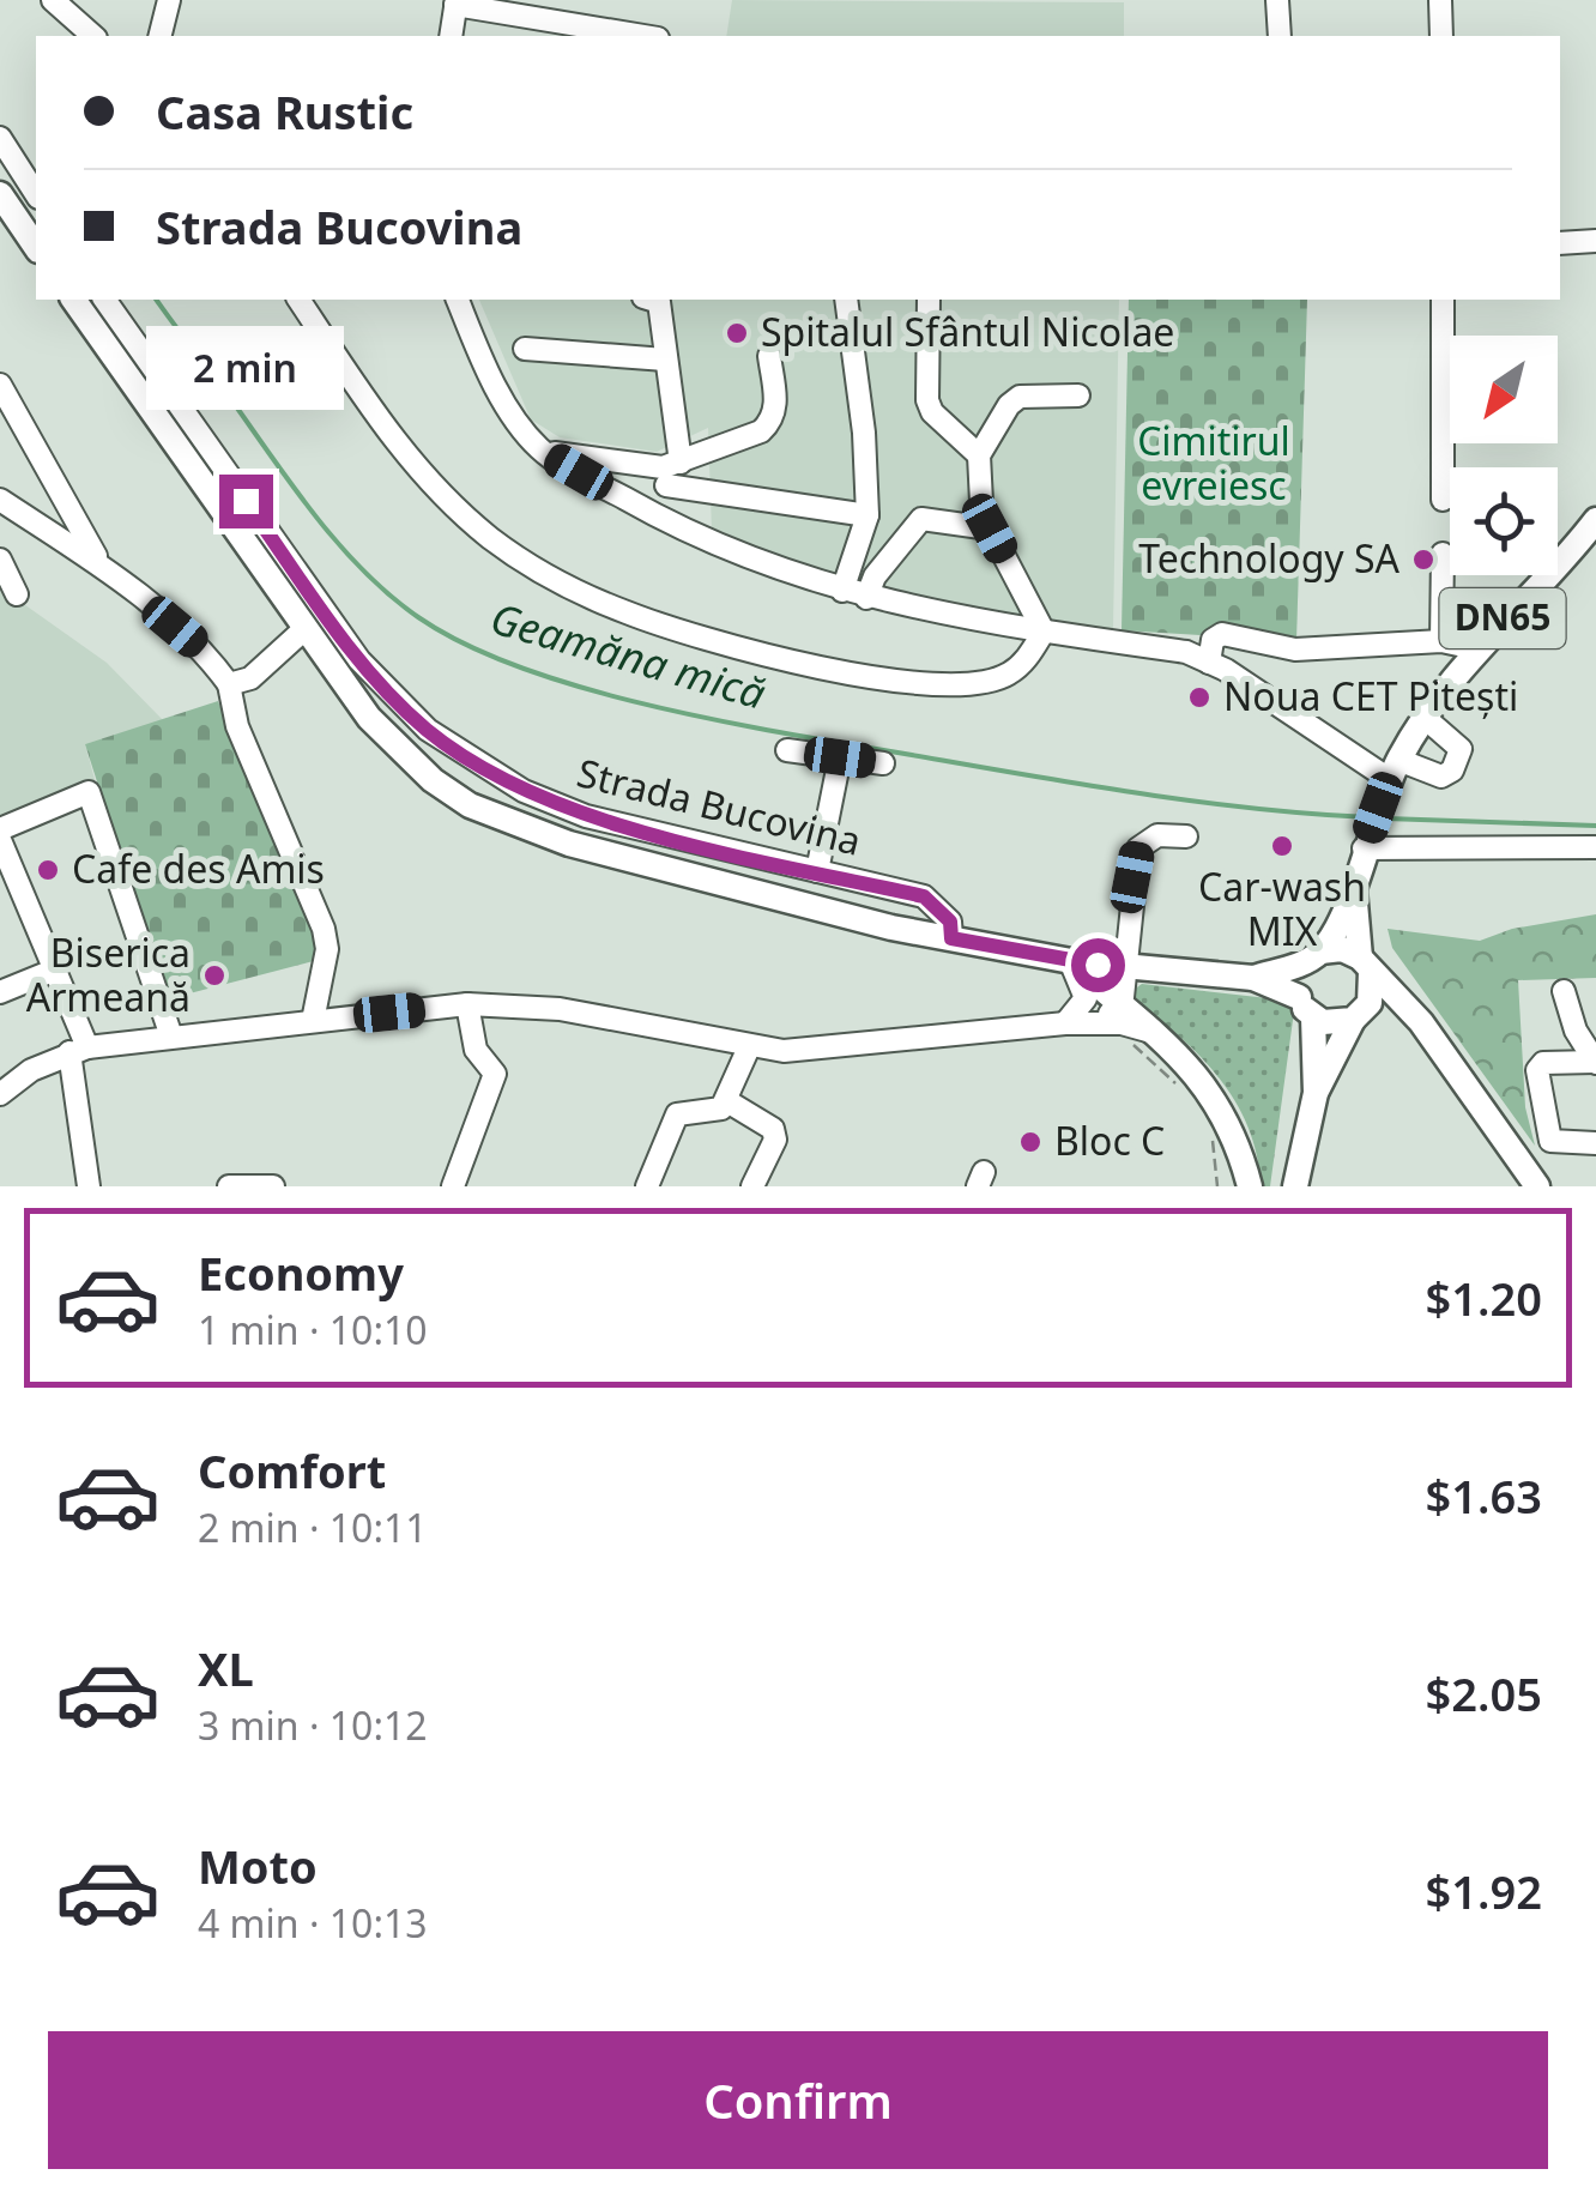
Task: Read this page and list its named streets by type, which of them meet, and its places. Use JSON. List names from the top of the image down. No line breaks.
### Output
{"streets":{"main road":["DN65"],"street":["Strada Bucovina"]},"water":["Geamăna mică"],"parks":["Cimitirul evreiesc"],"places":["Spitalul Sfântul Nicolae","Technology SA","Noua CET Pitești","Car-wash MIX","Cafe des Amis","Biserica Armeană","Bloc C"],"north":"bottom left","page":{"banner":["Casa Rustic","Strada Bucovina"],"bubble":"2 min","list":[{"name":"Economy","note":"1 min · 10:10","value":"$1.20"},{"name":"Comfort","note":"2 min · 10:11","value":"$1.63"},{"name":"XL","note":"3 min · 10:12","value":"$2.05"},{"name":"Moto","note":"4 min · 10:13","value":"$1.92"}],"buttons":"Confirm"}}
